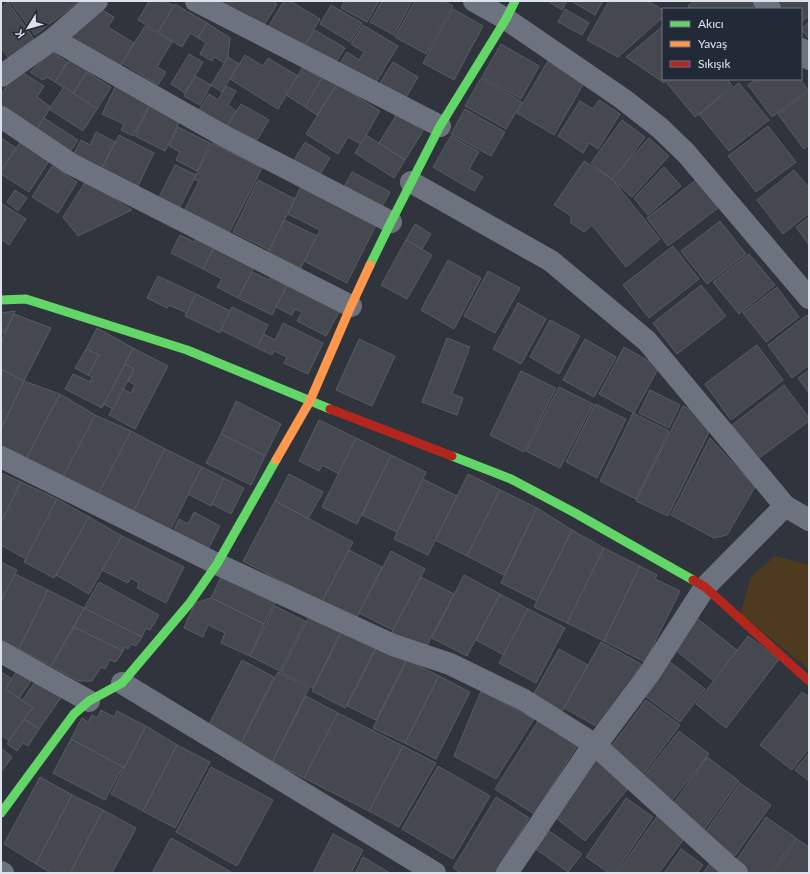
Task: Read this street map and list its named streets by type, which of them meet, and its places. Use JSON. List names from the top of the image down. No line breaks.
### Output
{"legend":["Akıcı","Yavaş","Sıkışık"],"north":"bottom left"}
